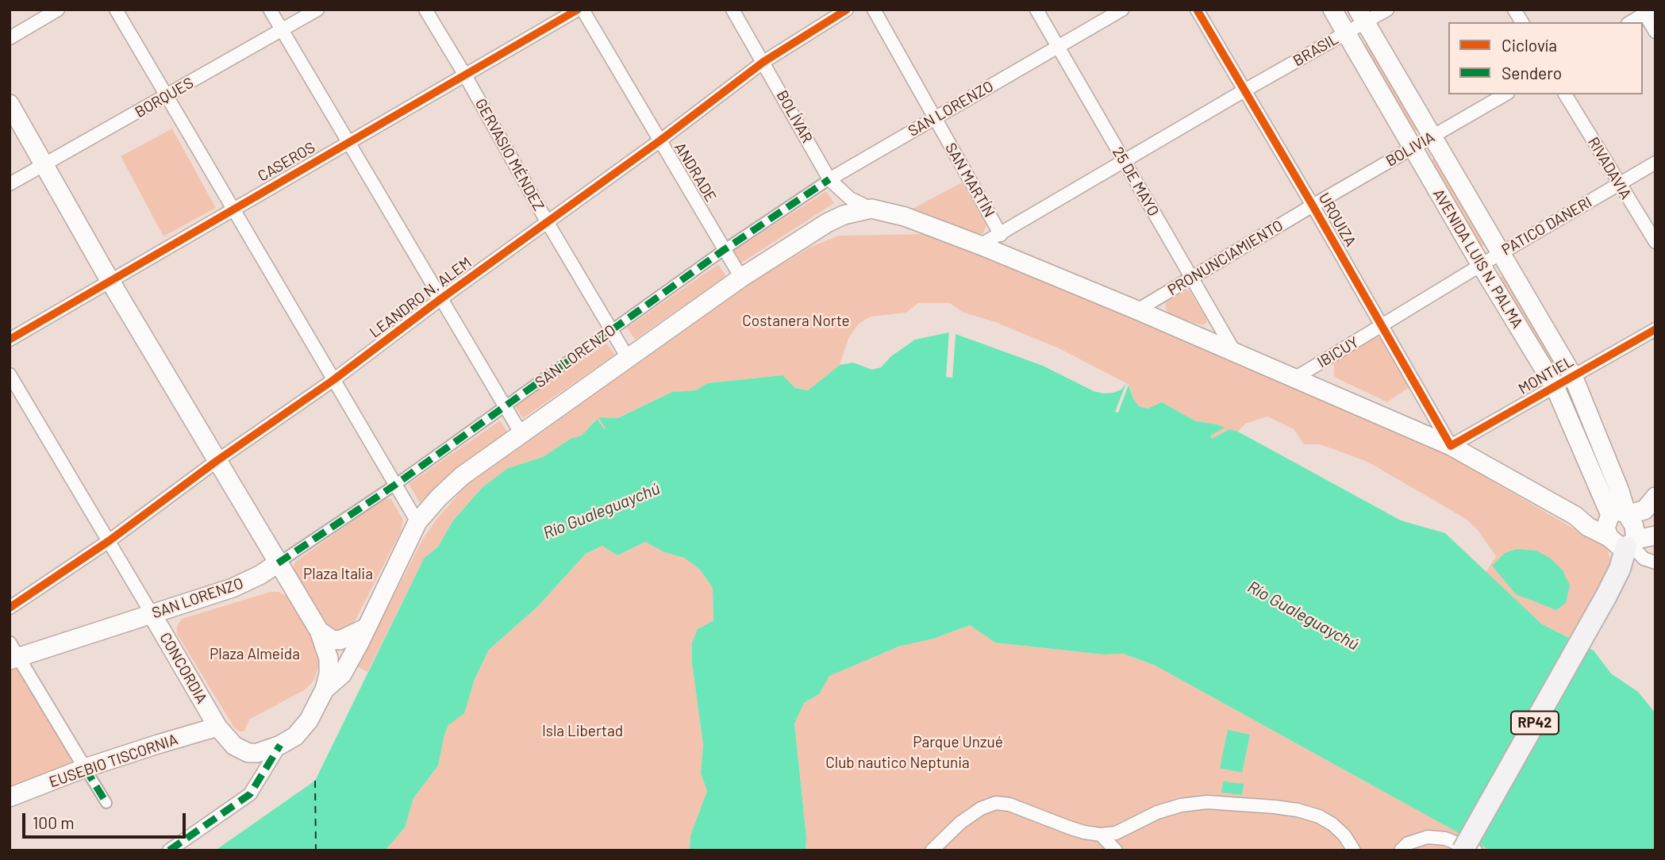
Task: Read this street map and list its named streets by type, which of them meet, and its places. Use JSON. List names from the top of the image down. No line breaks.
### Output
{"streets":{"main road":["SAN LORENZO","AVENIDA LUIS N. PALMA","CONCORDIA","RP42","EUSEBIO TISCORNIA"],"street":["BRASIL","BORQUES","BOLÍVAR","BOLIVIA","GERVASIO MÉNDEZ","CASEROS","RIVADAVIA","ANDRADE","SAN MARTÍN","25 DE MAYO","URQUIZA","PATICO DANERI","PRONUNCIAMIENTO","LEANDRO N. ALEM","IBICUY","MONTIEL"]},"crossings":[["BRASIL","SAN MARTÍN"],["BRASIL","25 DE MAYO"],["BRASIL","URQUIZA"],["BRASIL","AVENIDA LUIS N. PALMA"],["SAN LORENZO","BOLÍVAR"],["SAN LORENZO","GERVASIO MÉNDEZ"],["SAN LORENZO","ANDRADE"],["SAN LORENZO","SAN MARTÍN"],["SAN LORENZO","25 DE MAYO"],["SAN LORENZO","CONCORDIA"],["BOLÍVAR","LEANDRO N. ALEM"],["BOLIVIA","URQUIZA"],["BOLIVIA","PRONUNCIAMIENTO"],["BOLIVIA","AVENIDA LUIS N. PALMA"],["GERVASIO MÉNDEZ","CASEROS"],["GERVASIO MÉNDEZ","LEANDRO N. ALEM"],["RIVADAVIA","PATICO DANERI"],["ANDRADE","LEANDRO N. ALEM"],["25 DE MAYO","PRONUNCIAMIENTO"],["URQUIZA","PATICO DANERI"],["URQUIZA","PRONUNCIAMIENTO"],["URQUIZA","IBICUY"],["URQUIZA","MONTIEL"],["PATICO DANERI","AVENIDA LUIS N. PALMA"],["PATICO DANERI","IBICUY"],["AVENIDA LUIS N. PALMA","MONTIEL"],["LEANDRO N. ALEM","CONCORDIA"],["CONCORDIA","EUSEBIO TISCORNIA"]],"water":["Río Gualeguaychú"],"parks":["Costanera Norte","Plaza Italia","Plaza Almeida","Isla Libertad","Parque Unzué","Club nautico Neptunia"],"legend":["Ciclovía","Sendero"],"scale_bar":"100 m"}
